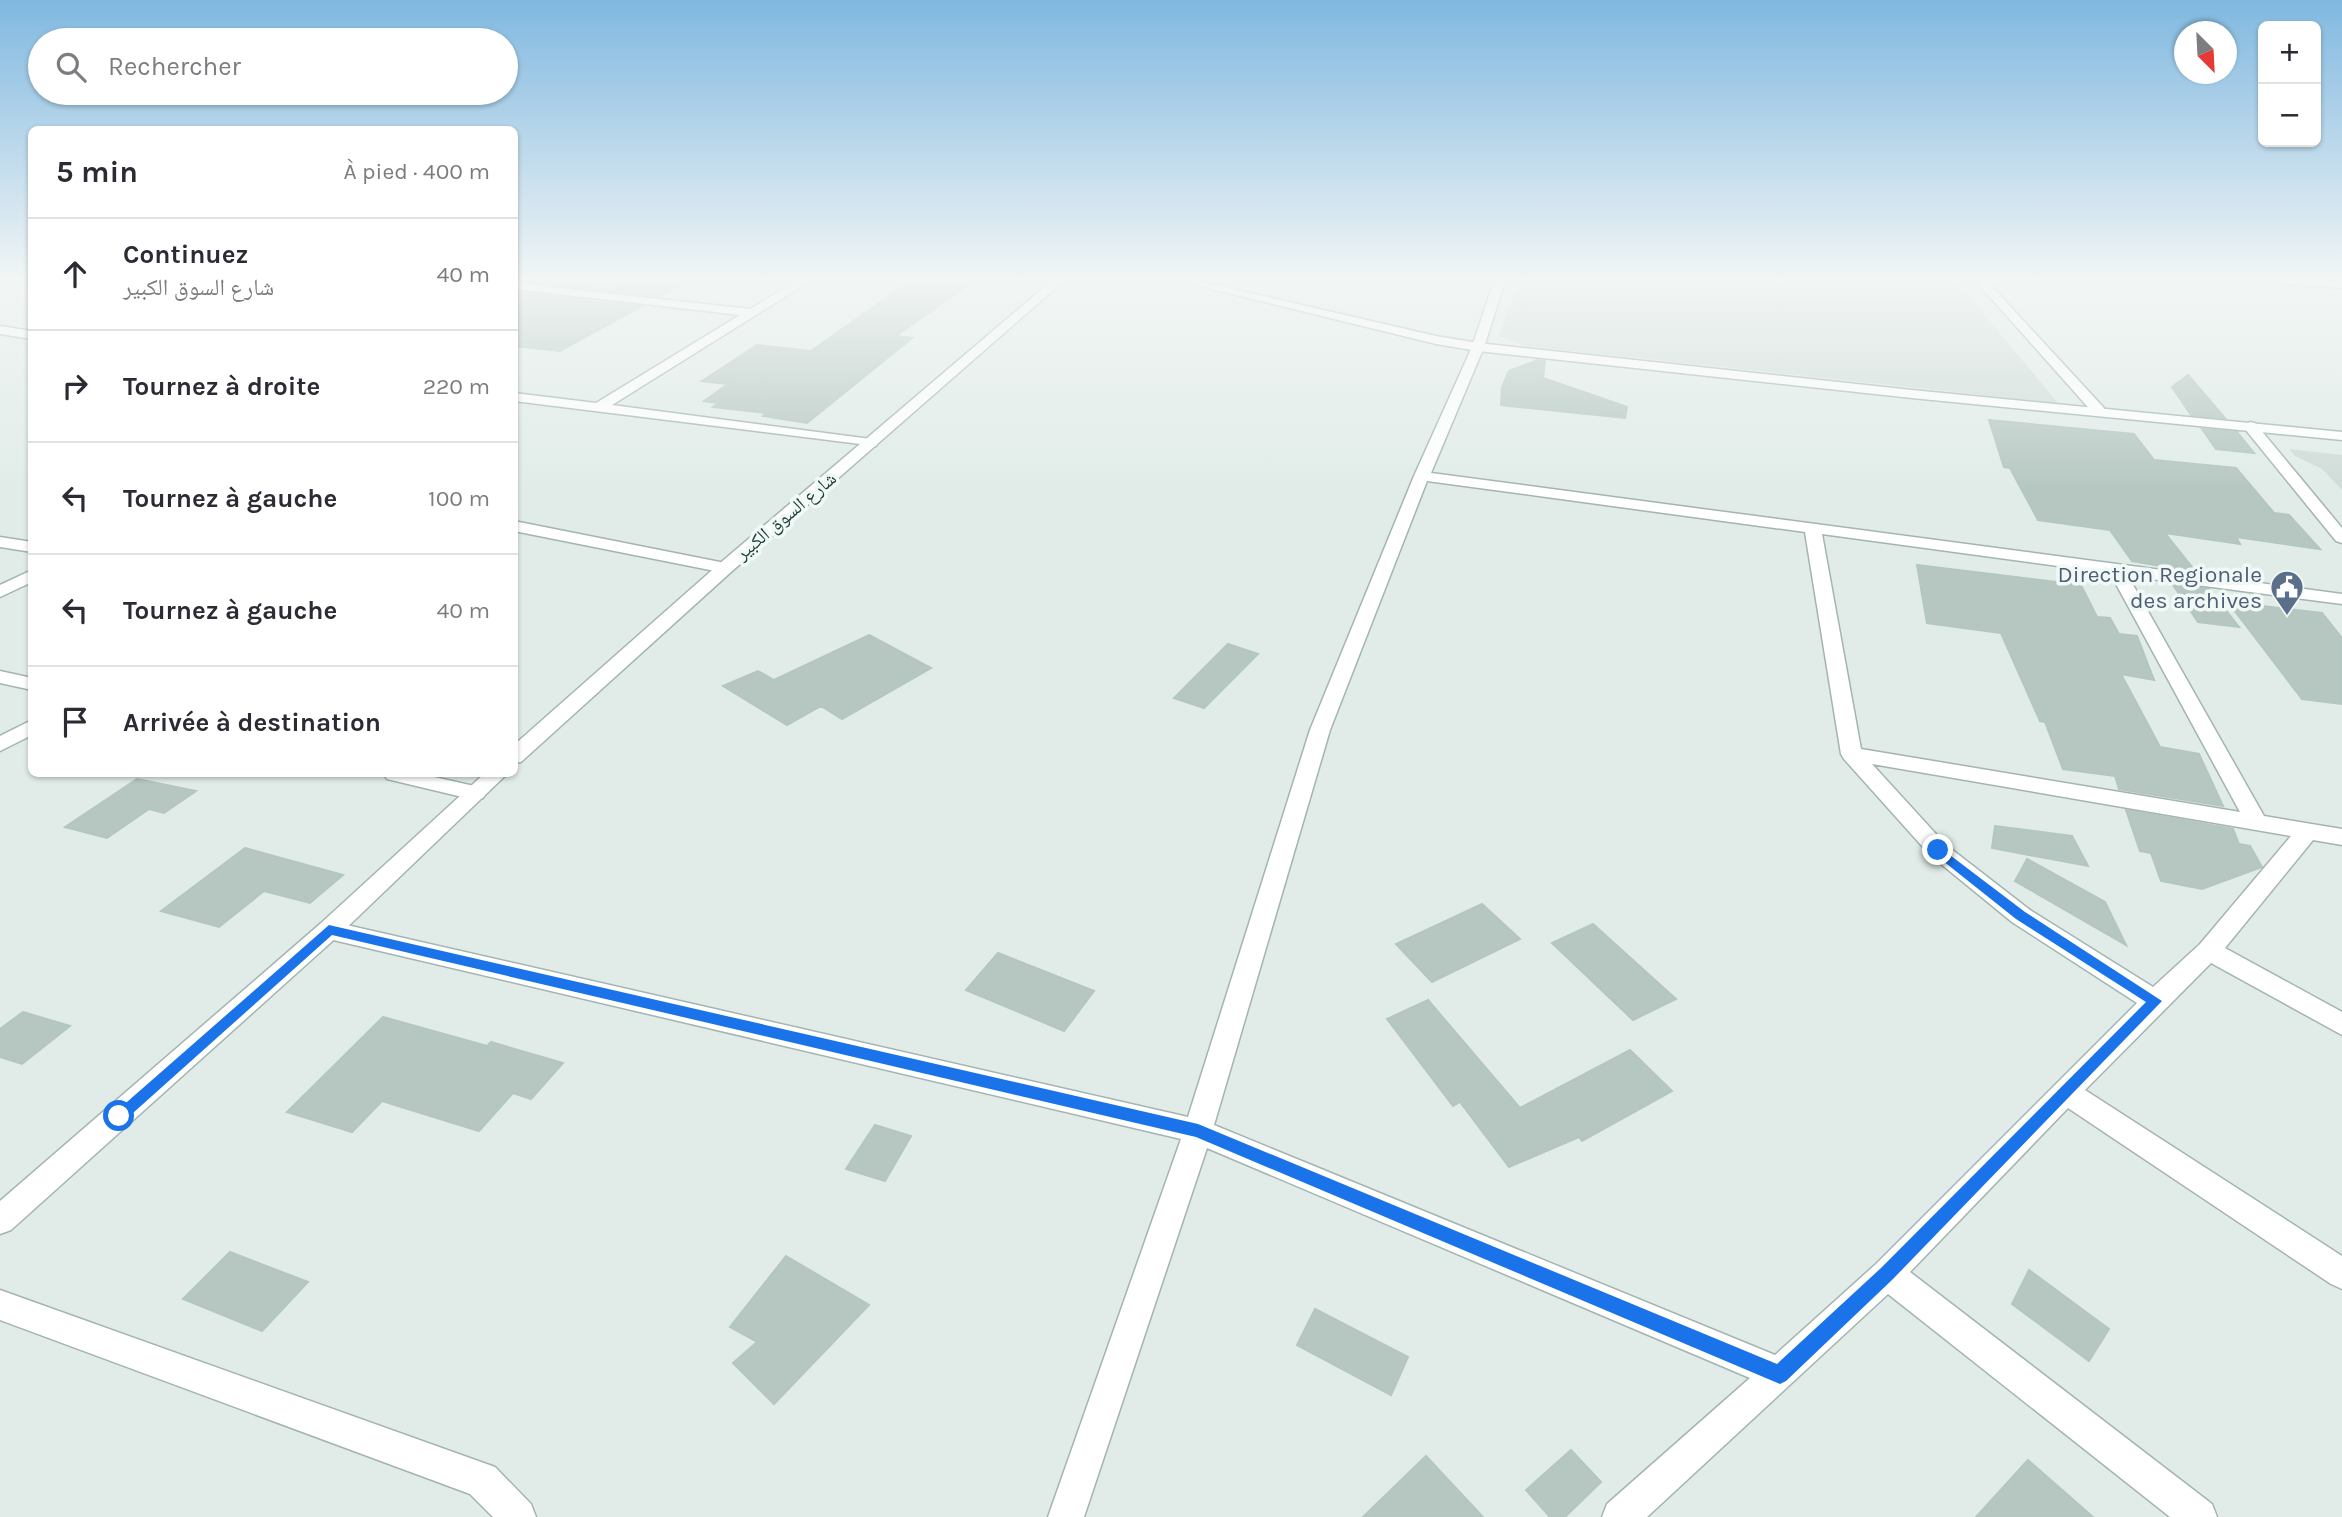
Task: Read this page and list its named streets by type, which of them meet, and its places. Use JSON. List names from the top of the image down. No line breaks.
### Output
{"streets":{"street":["شارع السوق الكبير"]},"places":{"public building":["Direction Regionale des archives"]},"north":"bottom right","page":{"map_buttons":["+","−"],"search":"Rechercher","heading":["5 min","À pied · 400 m"],"list":[["Continuez","شارع السوق الكبير","40 m"],["Tournez à droite","220 m"],["Tournez à gauche","100 m"],["Tournez à gauche","40 m"],"Arrivée à destination"]}}
